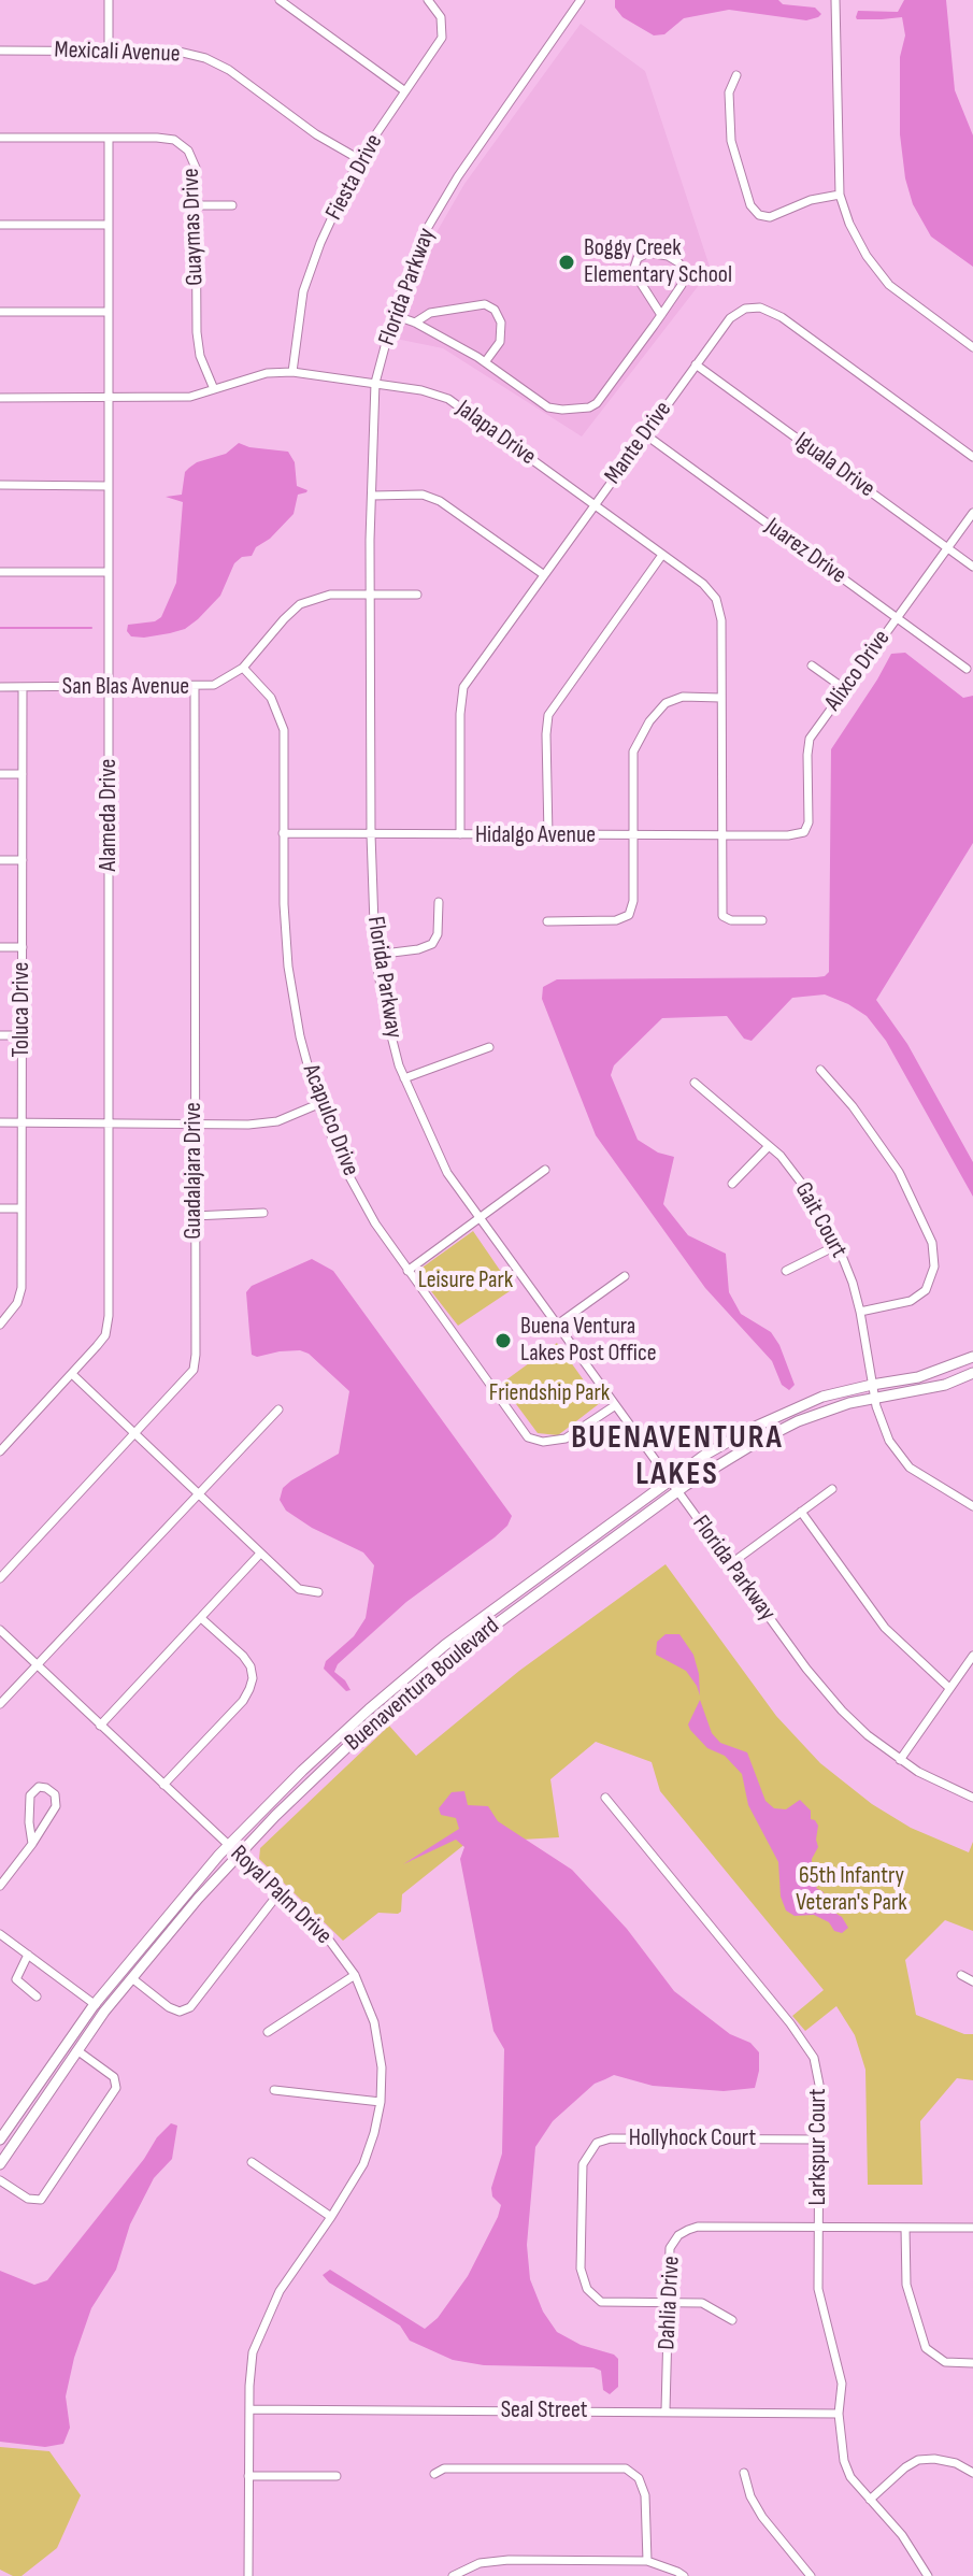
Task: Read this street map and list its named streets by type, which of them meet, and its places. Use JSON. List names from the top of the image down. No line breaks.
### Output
{"streets":{"main road":["Buenaventura Boulevard"],"street":["Mexicali Avenue","Fiesta Drive","Guaymas Drive","Florida Parkway","Jalapa Drive","Mante Drive","Iguala Drive","Juarez Drive","Alixco Drive","San Blas Avenue","Alameda Drive","Hidalgo Avenue","Toluca Drive","Acapulco Drive","Guadalajara Drive","Gait Court","Royal Palm Drive","Hollyhock Court","Larkspur Court","Dahlia Drive","Seal Street"]},"crossings":[["Mexicali Avenue","Fiesta Drive"],["Fiesta Drive","Jalapa Drive"],["Guaymas Drive","Jalapa Drive"],["Guaymas Drive","Alameda Drive"],["Florida Parkway","Jalapa Drive"],["Florida Parkway","San Blas Avenue"],["Florida Parkway","Hidalgo Avenue"],["Florida Parkway","Acapulco Drive"],["Florida Parkway","Buenaventura Boulevard"],["Jalapa Drive","Mante Drive"],["Jalapa Drive","Alameda Drive"],["Jalapa Drive","Hidalgo Avenue"],["Mante Drive","Iguala Drive"],["Mante Drive","Juarez Drive"],["Mante Drive","Hidalgo Avenue"],["Iguala Drive","Alixco Drive"],["Juarez Drive","Alixco Drive"],["Alixco Drive","Hidalgo Avenue"],["San Blas Avenue","Alameda Drive"],["San Blas Avenue","Toluca Drive"],["San Blas Avenue","Acapulco Drive"],["San Blas Avenue","Guadalajara Drive"],["Hidalgo Avenue","Acapulco Drive"],["Gait Court","Buenaventura Boulevard"],["Buenaventura Boulevard","Royal Palm Drive"],["Royal Palm Drive","Seal Street"],["Hollyhock Court","Larkspur Court"],["Hollyhock Court","Dahlia Drive"],["Larkspur Court","Dahlia Drive"],["Larkspur Court","Seal Street"],["Dahlia Drive","Seal Street"]],"districts":["BUENAVENTURA LAKES"],"parks":["Leisure Park","Friendship Park","65th Infantry Veteran's Park"],"places":["Boggy Creek Elementary School","Buena Ventura Lakes Post Office"]}
